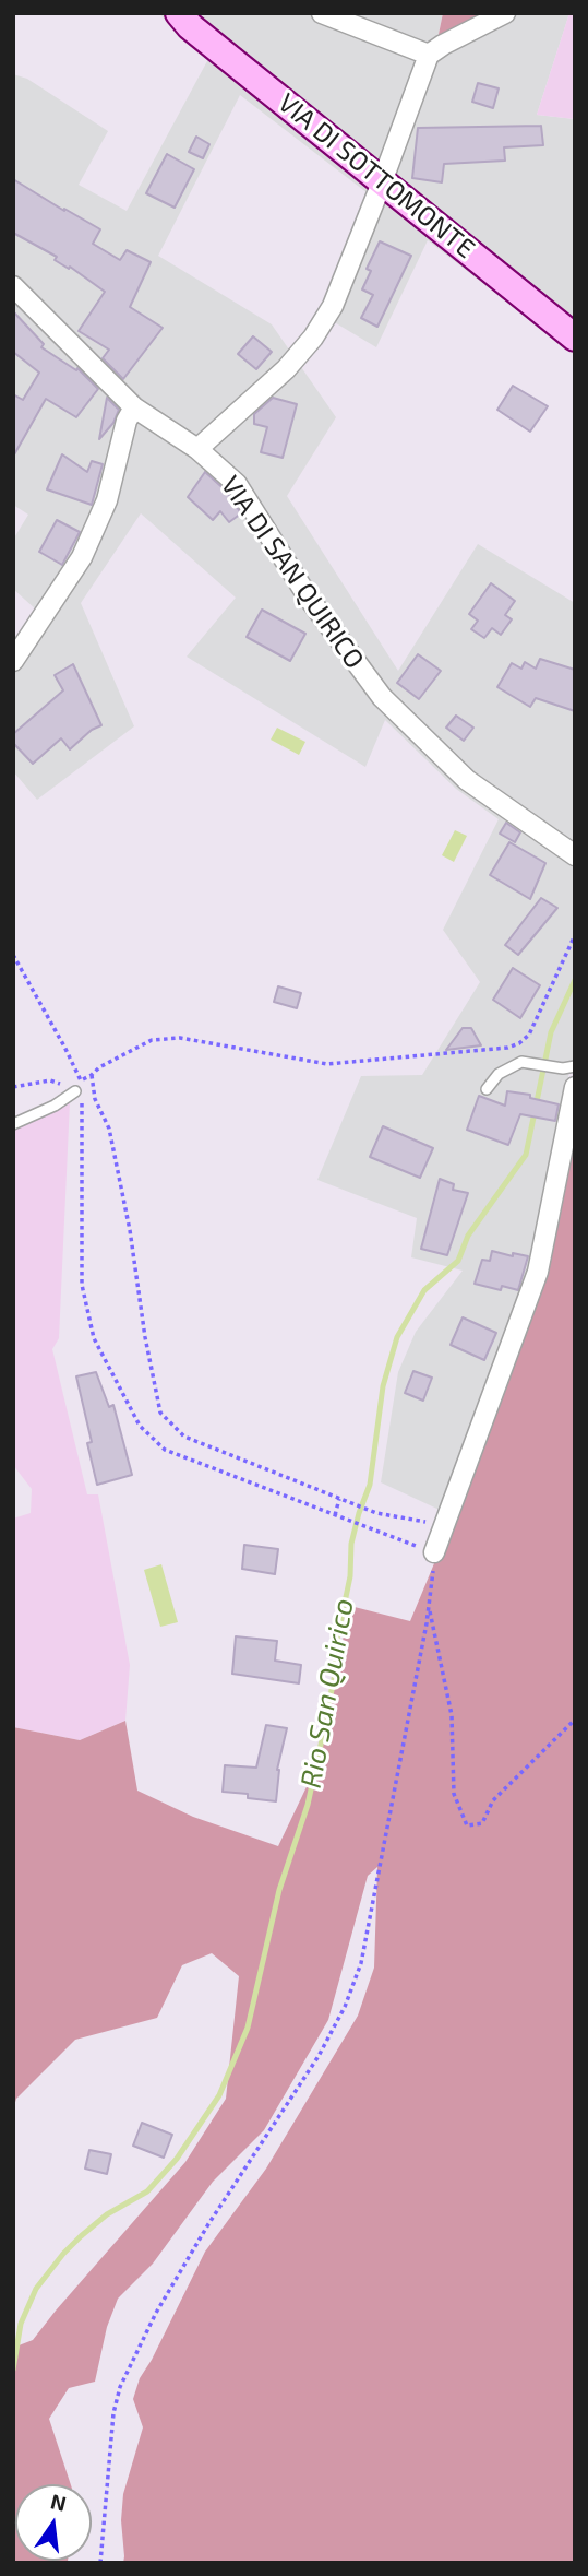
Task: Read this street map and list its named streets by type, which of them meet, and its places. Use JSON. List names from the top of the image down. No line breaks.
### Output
{"streets":{"main road":["VIA DI SOTTOMONTE"],"street":["VIA DI SAN QUIRICO"]},"water":["Rio San Quirico"],"north":"top"}
